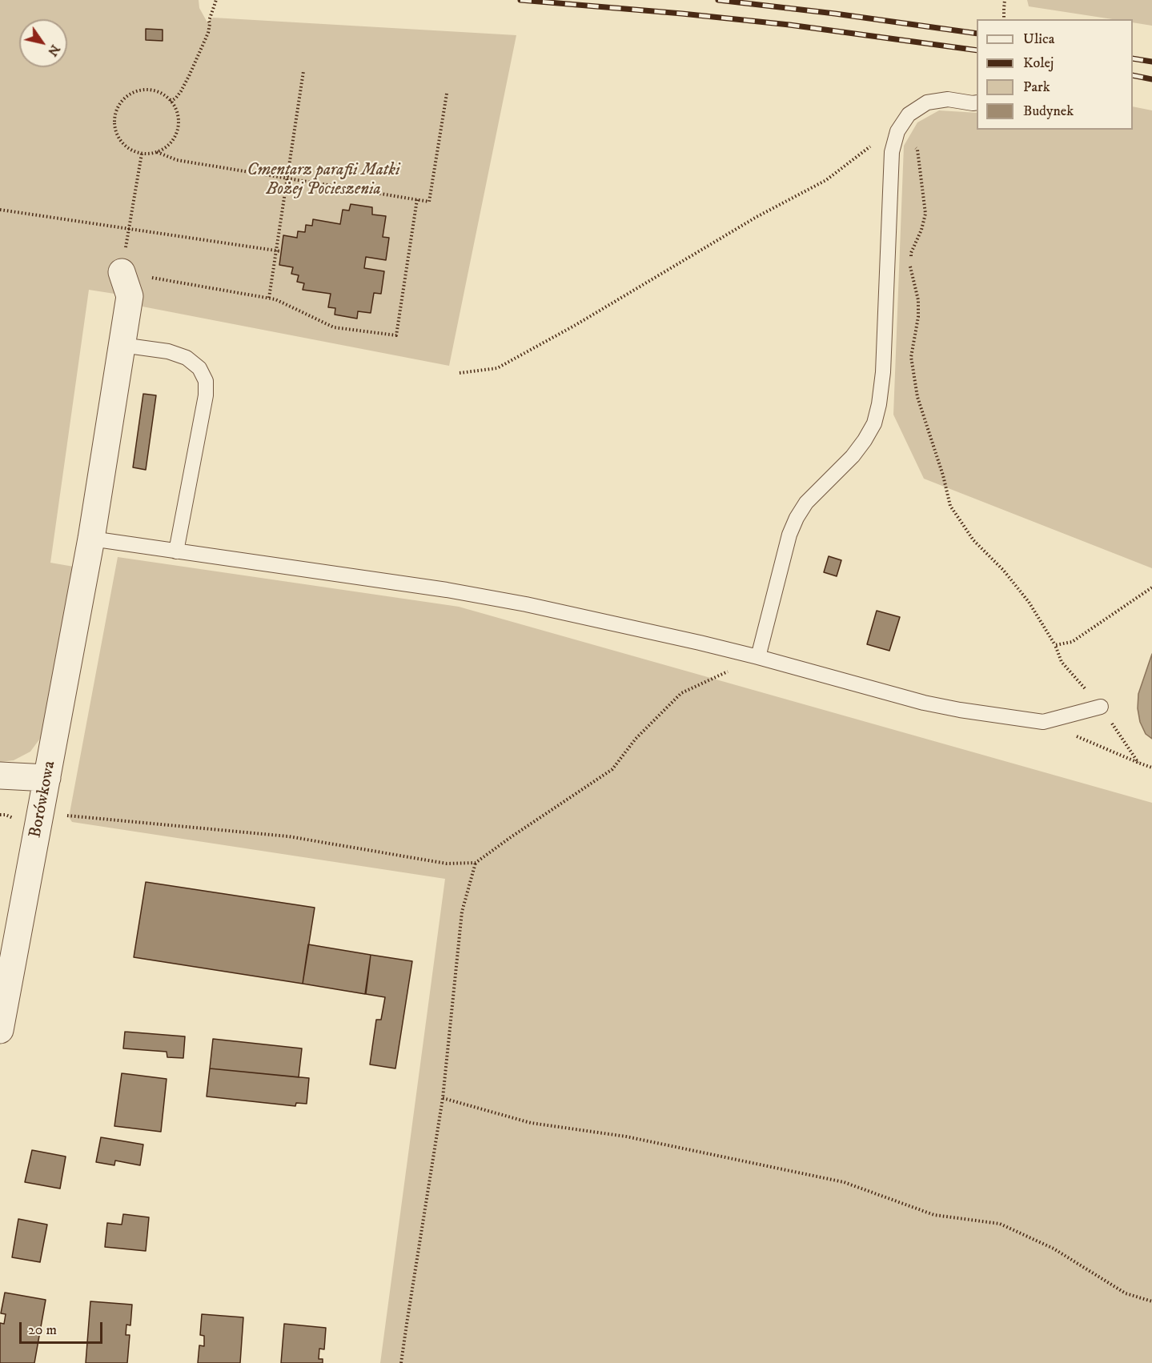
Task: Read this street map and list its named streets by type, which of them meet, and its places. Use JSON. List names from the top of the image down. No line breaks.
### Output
{"streets":{"street":["Borówkowa"]},"parks":["Cmentarz parafii Matki Bożej Pocieszenia"],"legend":["Ulica","Kolej","Park","Budynek"],"scale_bar":"20 m","north":"bottom right"}
